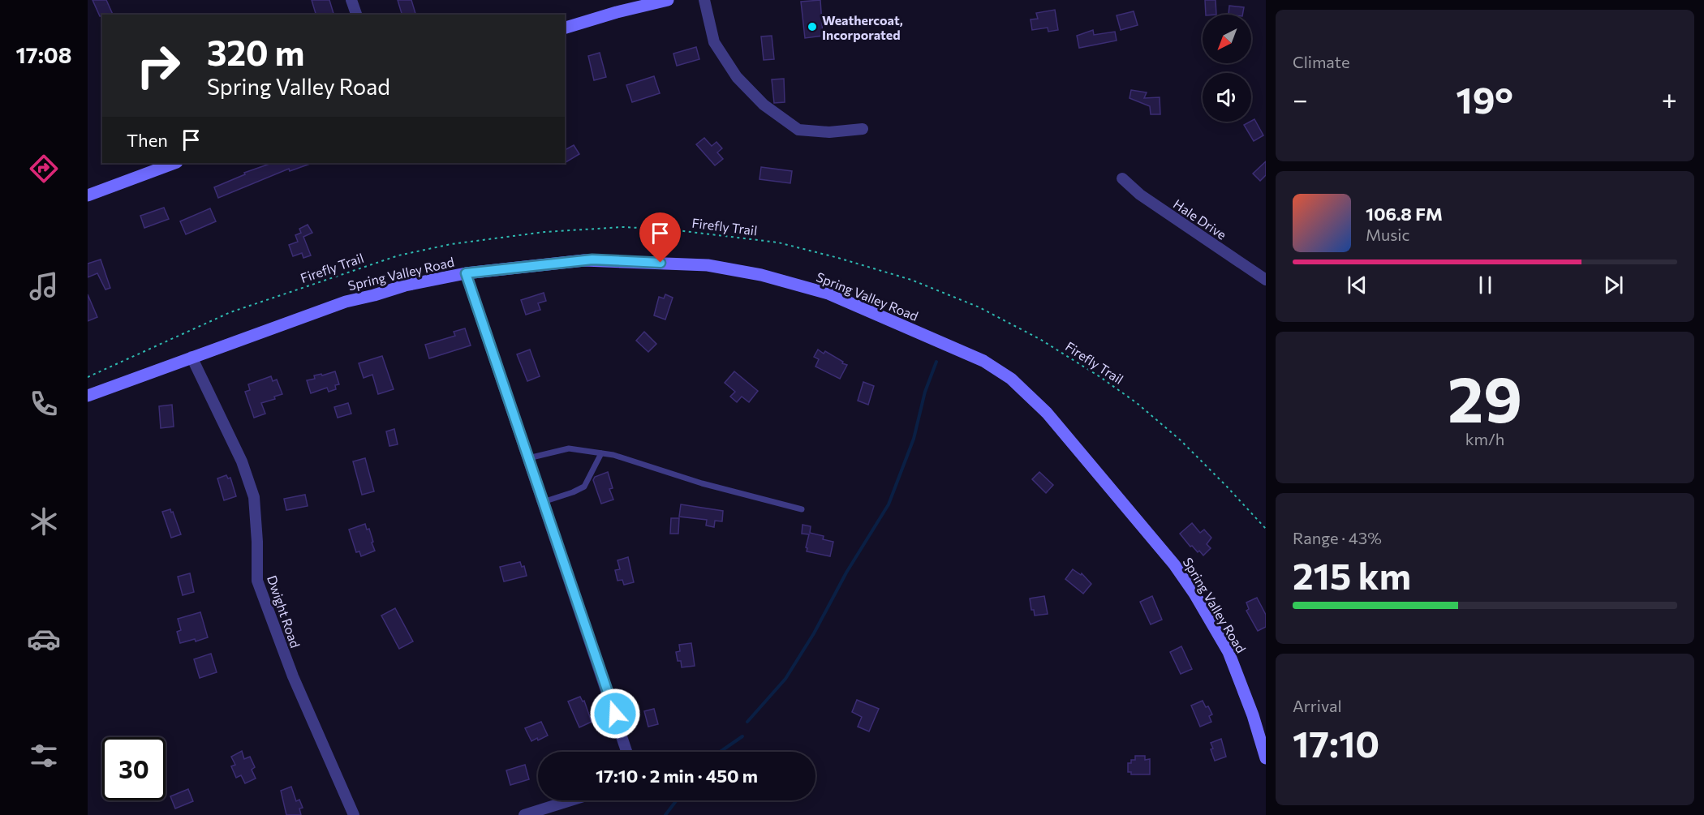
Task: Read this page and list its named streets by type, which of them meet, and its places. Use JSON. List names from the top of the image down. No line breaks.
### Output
{"streets":{"street":["Hale Drive","Spring Valley Road","Dwight Road"],"path":["Firefly Trail"]},"crossings":[["Spring Valley Road","Dwight Road"]],"places":["Weathercoat, Incorporated"],"north":"bottom left","page":{"tabs":"17:08","tile":["Climate",["29","km/h"],["Range · 43%","215 km"],["Arrival","17:10"]],"turn":["320 m","Spring Valley Road"],"heat":["−","19°","+"],"then":"Then","song":["106.8 FM","Music"],"limit":"30","trip":"17:10 · 2 min · 450 m"}}
